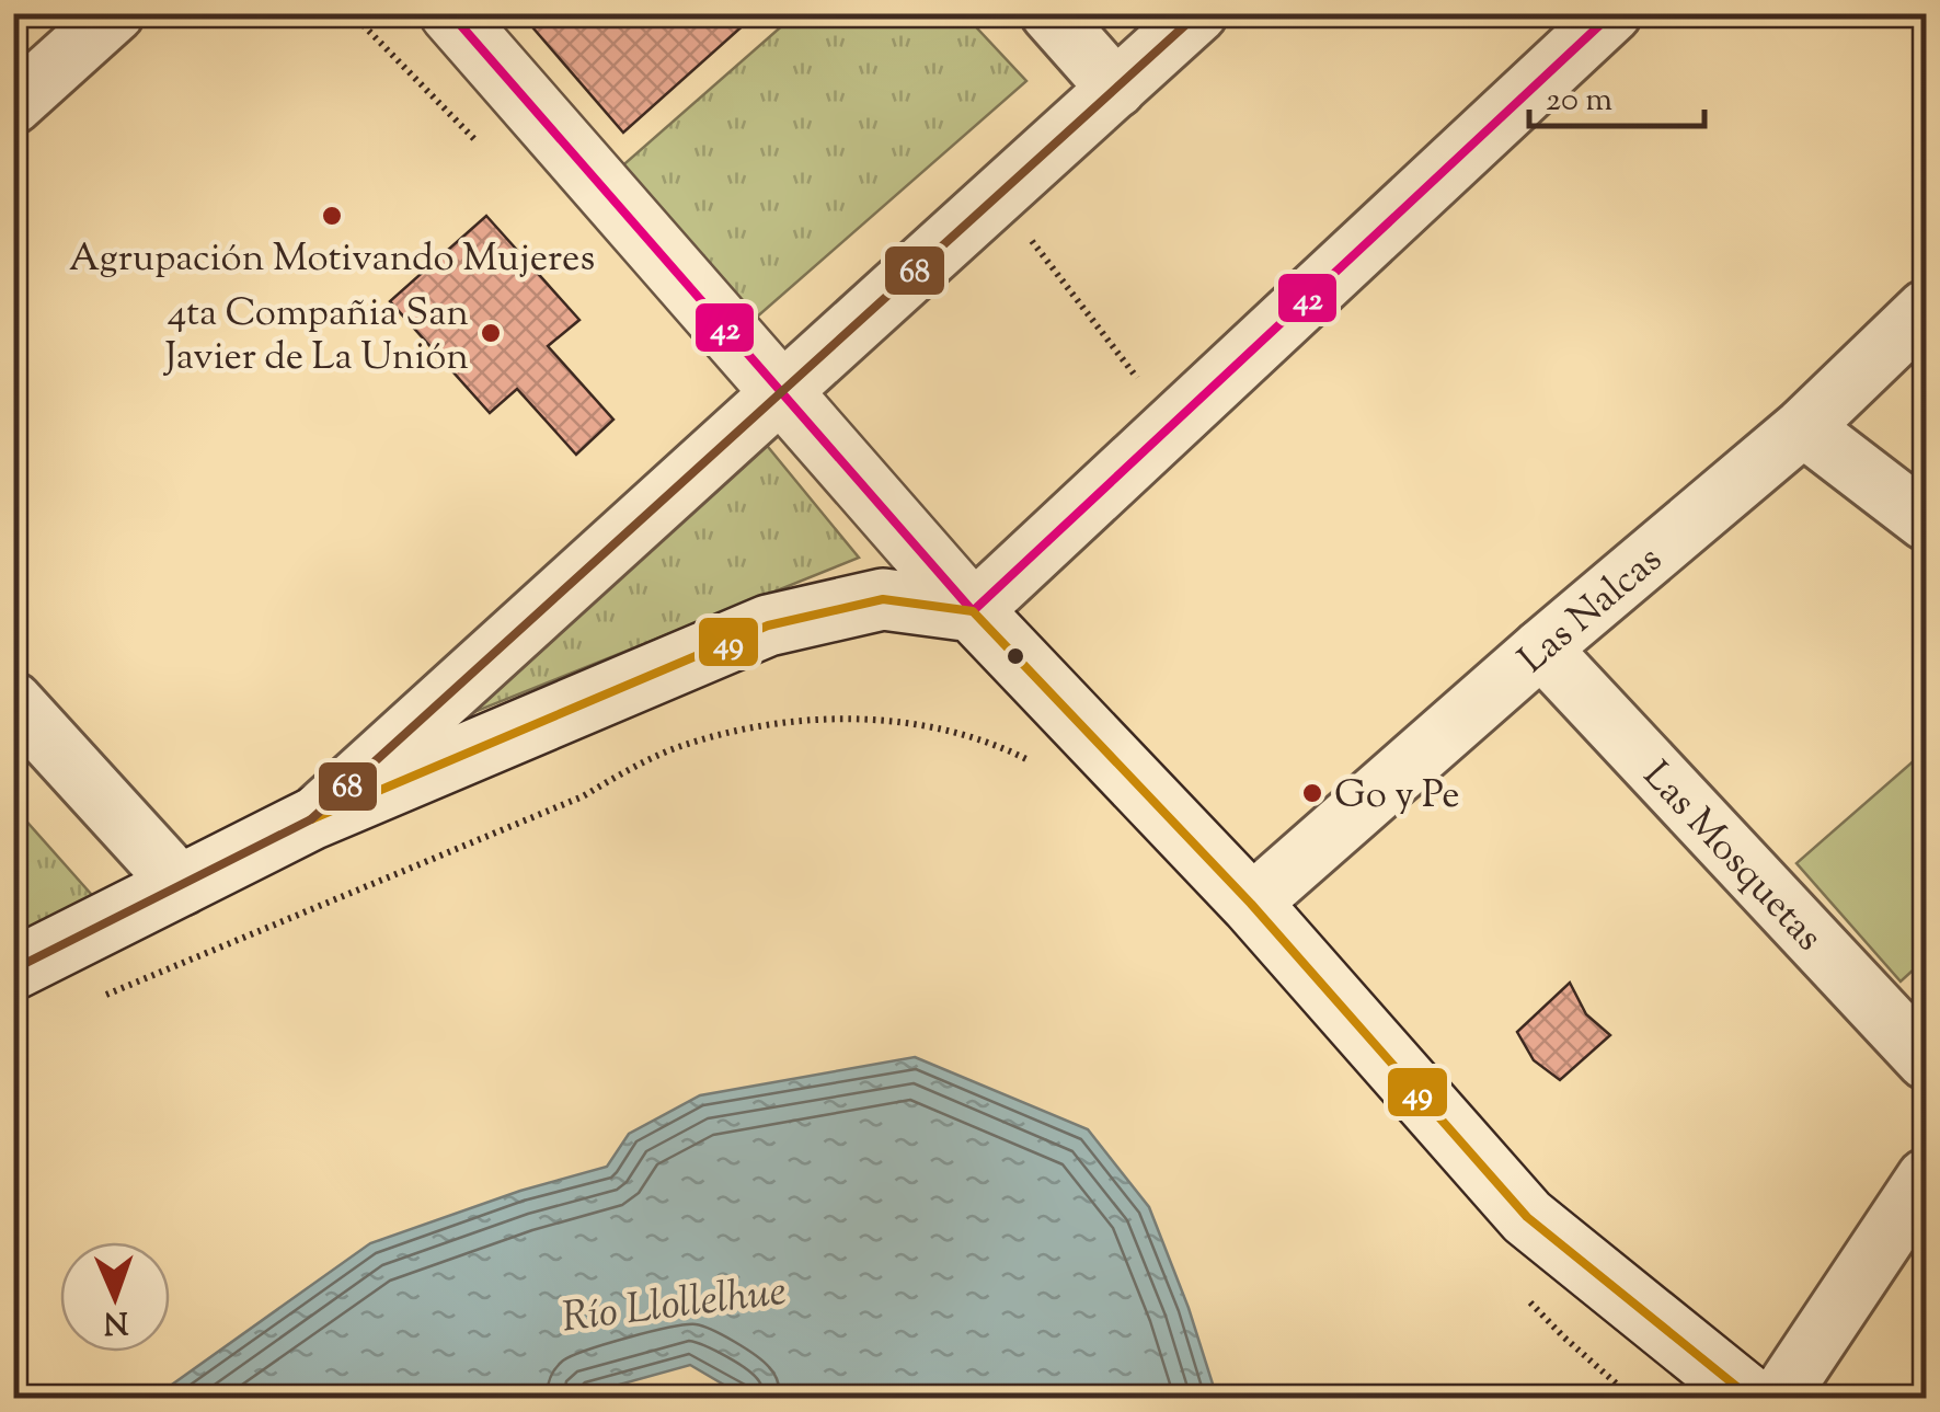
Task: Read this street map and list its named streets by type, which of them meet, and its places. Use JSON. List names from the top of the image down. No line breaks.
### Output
{"streets":{"street":["Las Nalcas","Las Mosquetas"]},"crossings":[["Las Nalcas","Las Mosquetas"]],"water":["Río Llollelhue"],"places":["Agrupación Motivando Mujeres","4ta Compañia San Javier de La Unión","Go y Pe"],"lines":["transit line 42","transit line 68","transit line 49"],"scale_bar":"20 m","north":"bottom"}
